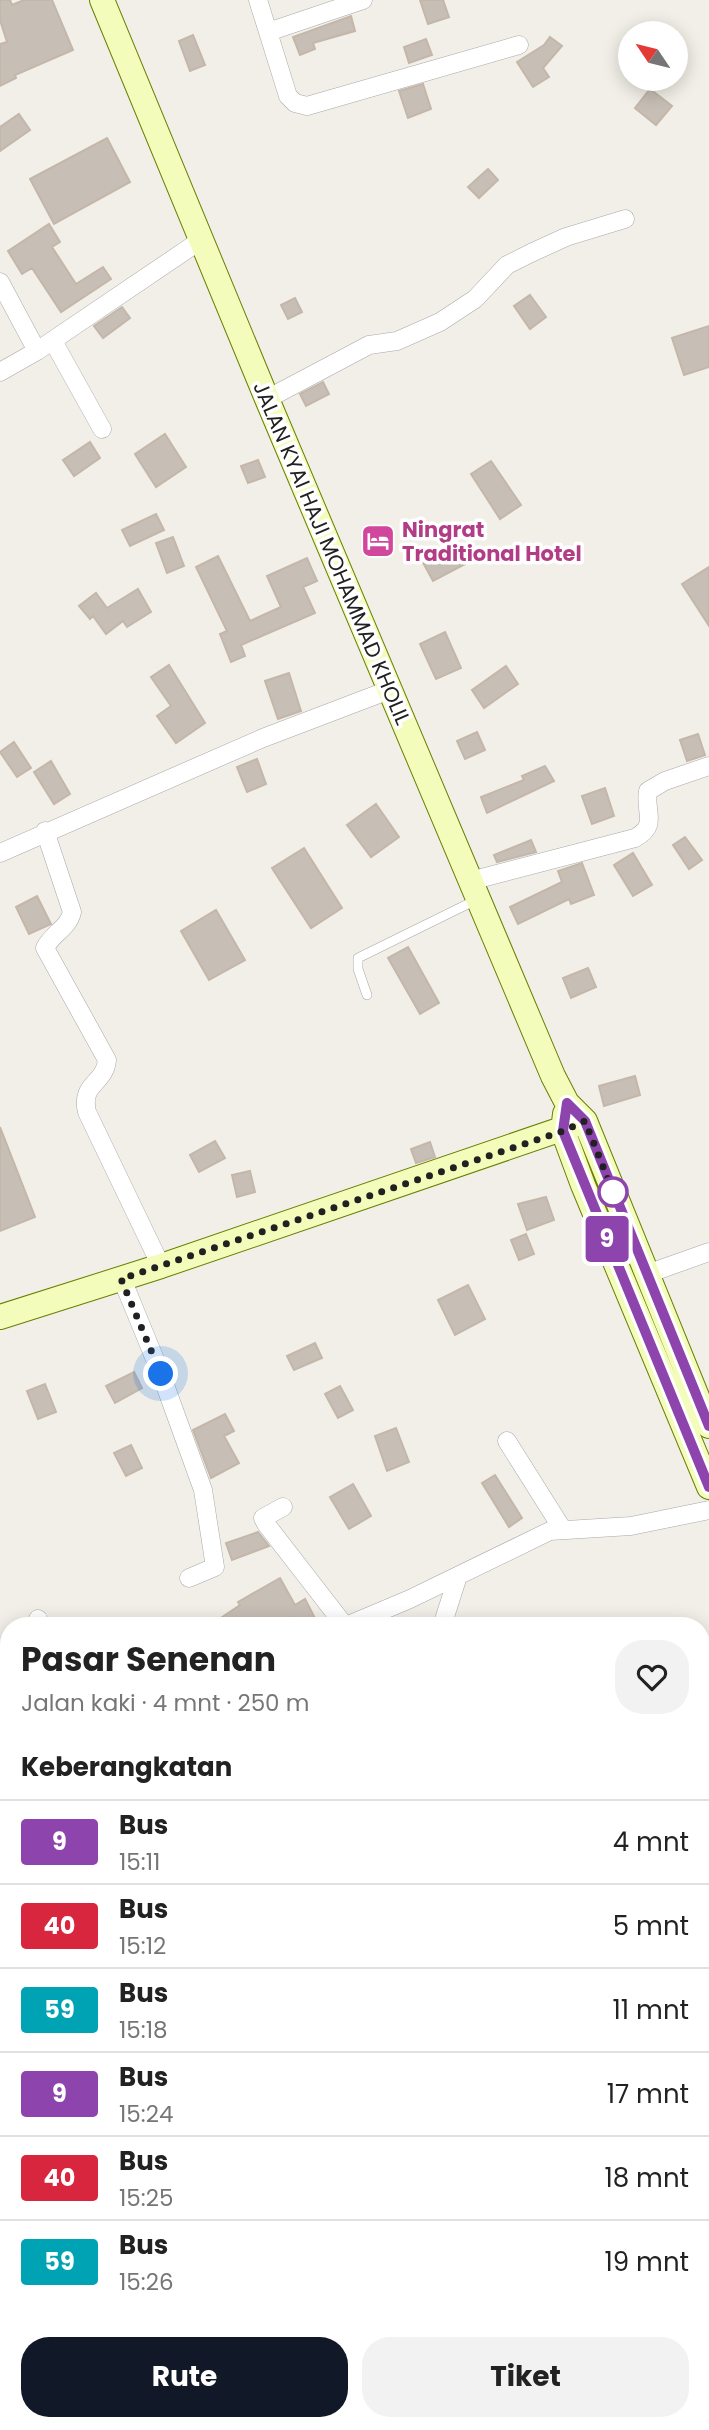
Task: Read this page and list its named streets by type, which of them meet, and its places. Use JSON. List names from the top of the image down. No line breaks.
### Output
{"streets":{"main road":["JALAN KYAI HAJI MOHAMMAD KHOLIL"]},"places":{"hotel":["Ningrat Traditional Hotel"]},"lines":["bus line 9"],"north":"top left","page":{"on_map":"9","heading":[["Pasar Senenan","Jalan kaki · 4 mnt · 250 m"],"Keberangkatan"],"list":[{"mark":"9","name":"Bus","note":"15:11","value":"4 mnt"},{"mark":"40","name":"Bus","note":"15:12","value":"5 mnt"},{"mark":"59","name":"Bus","note":"15:18","value":"11 mnt"},{"mark":"9","name":"Bus","note":"15:24","value":"17 mnt"},{"mark":"40","name":"Bus","note":"15:25","value":"18 mnt"},{"mark":"59","name":"Bus","note":"15:26","value":"19 mnt"}],"buttons":["Rute","Tiket"]}}
